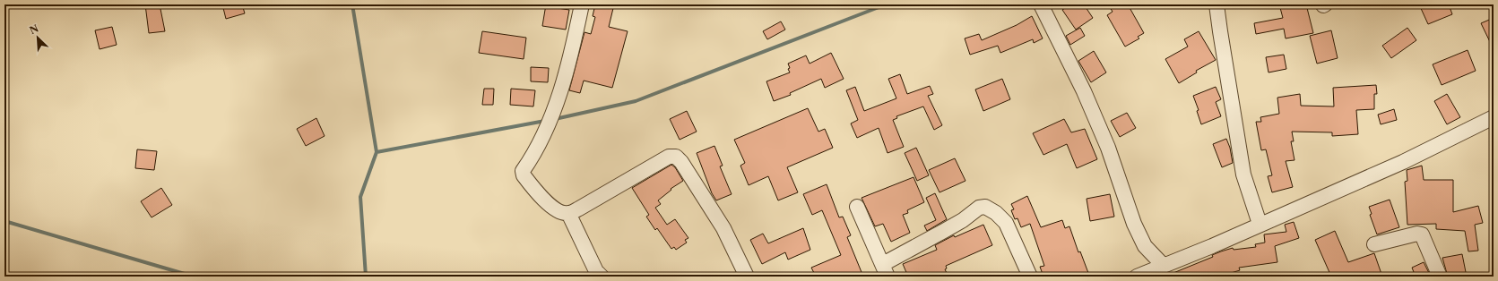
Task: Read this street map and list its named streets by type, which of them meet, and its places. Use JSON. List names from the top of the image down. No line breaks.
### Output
{"north":"top left"}
